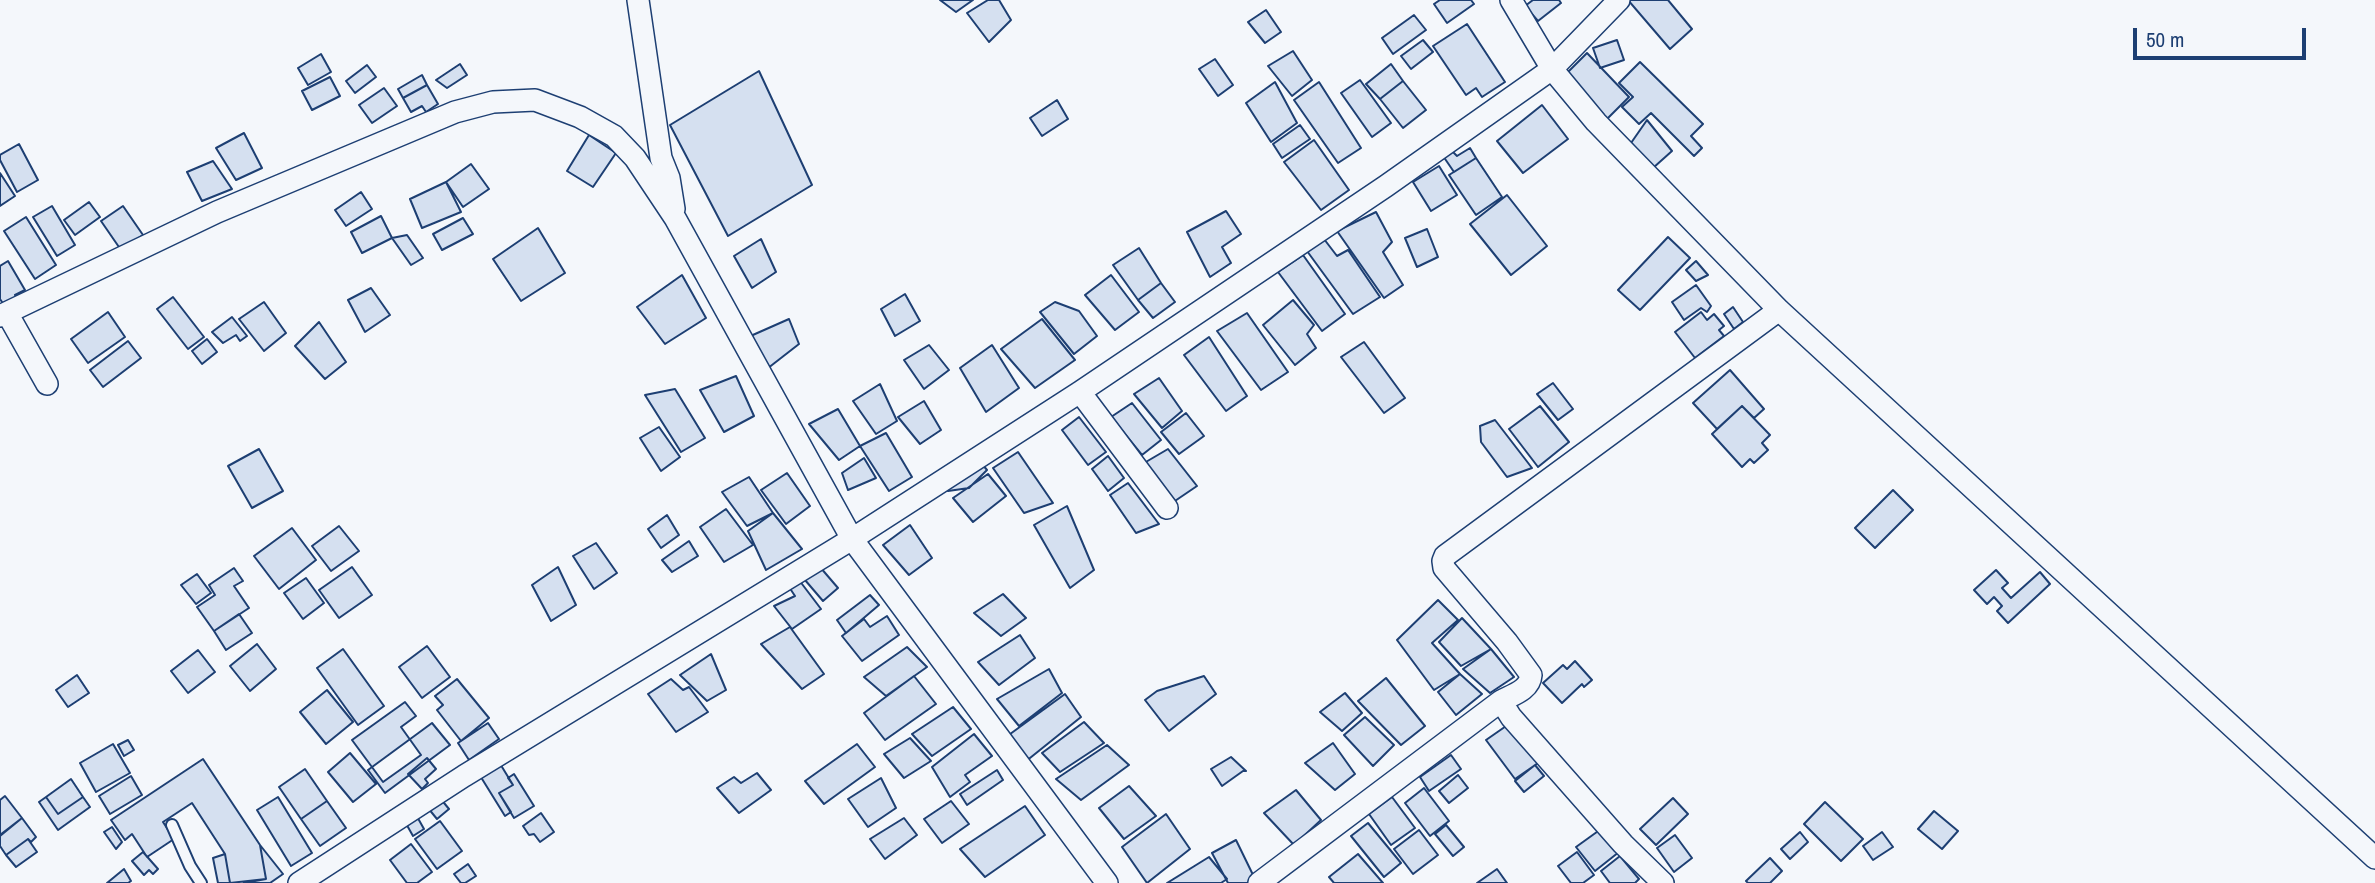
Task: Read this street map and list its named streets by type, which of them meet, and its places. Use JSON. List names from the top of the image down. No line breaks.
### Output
{"scale_bar":"50 m"}
